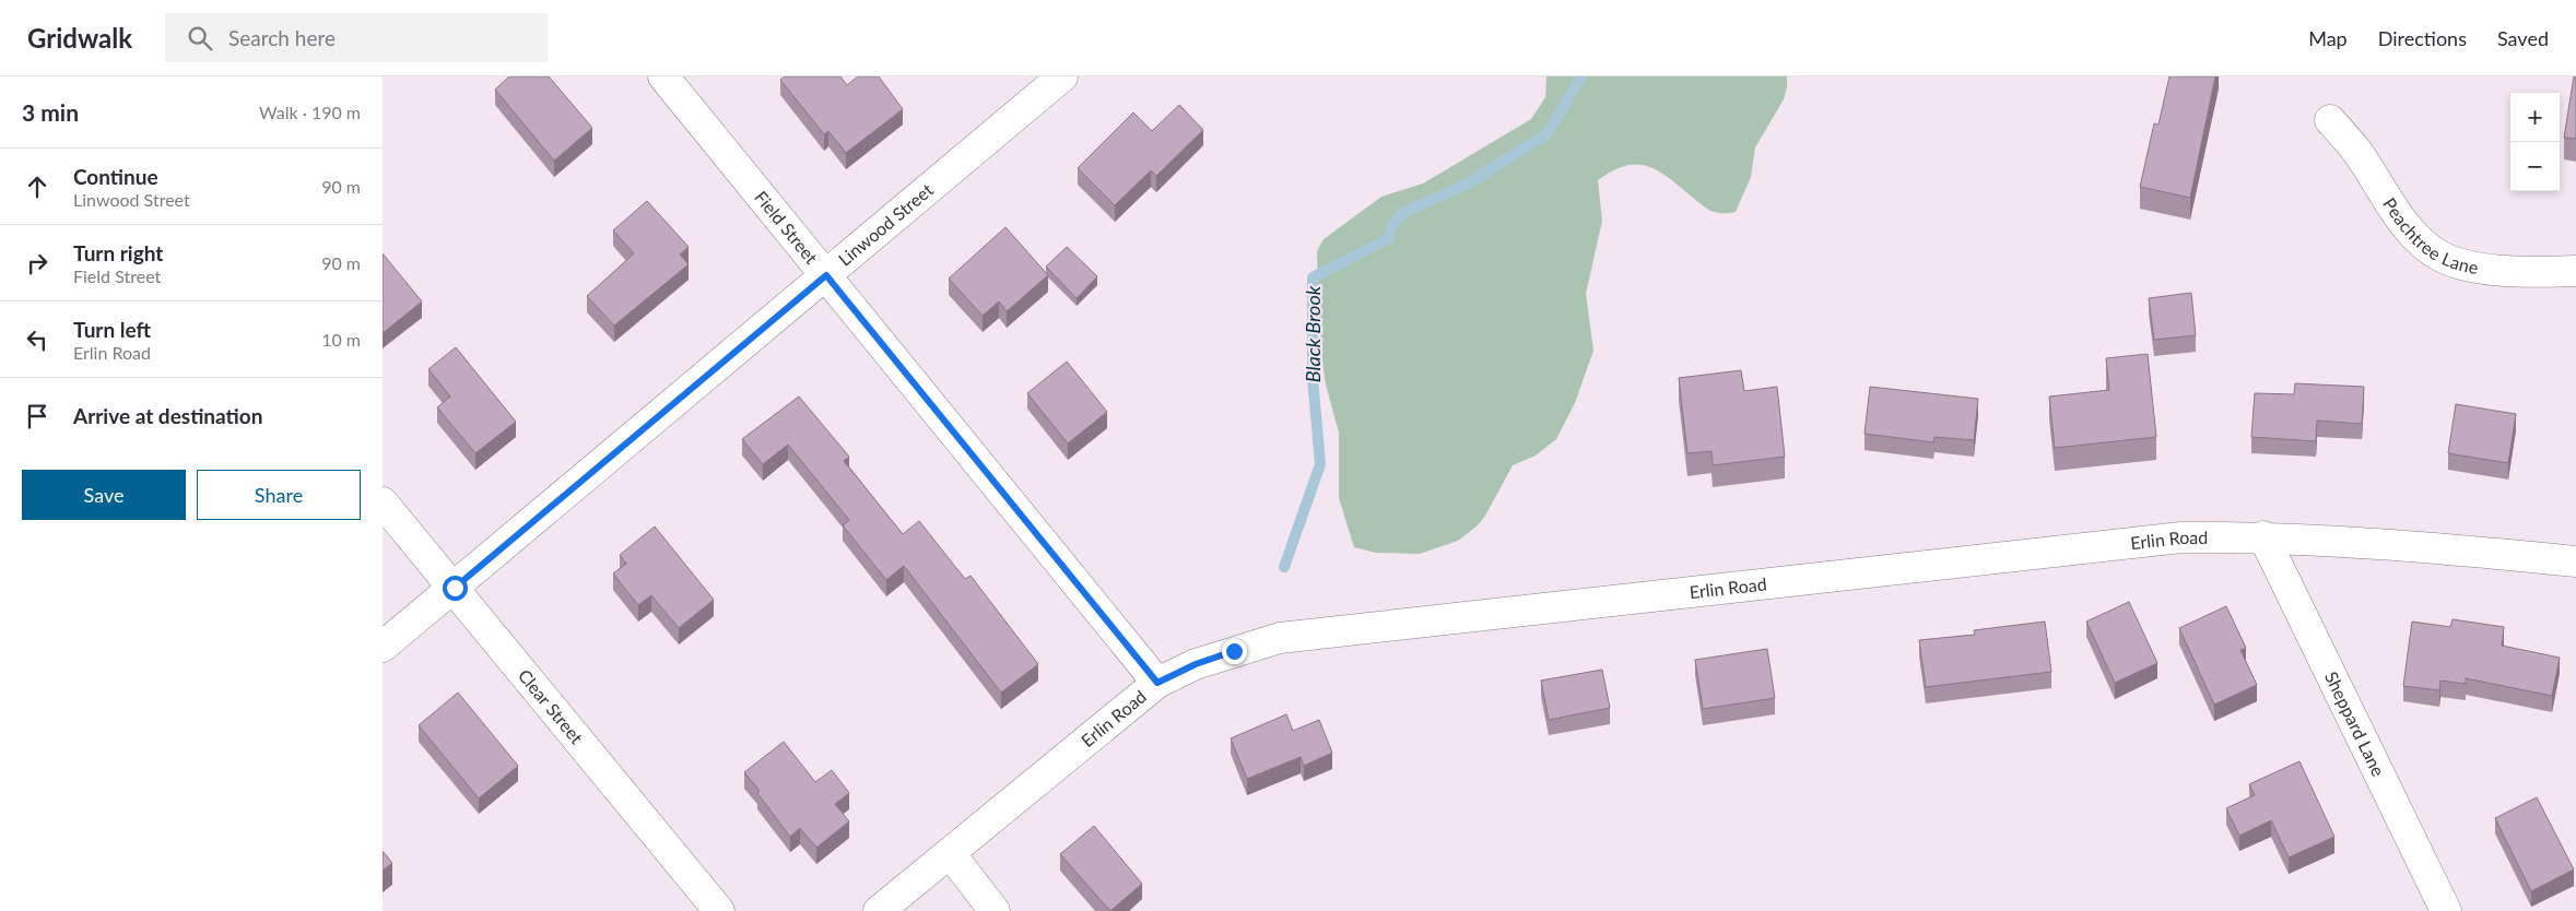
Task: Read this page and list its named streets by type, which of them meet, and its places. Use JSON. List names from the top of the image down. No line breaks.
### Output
{"streets":{"street":["Linwood Street","Field Street","Peachtree Lane","Erlin Road","Clear Street","Sheppard Lane"]},"crossings":[["Linwood Street","Field Street"],["Linwood Street","Clear Street"],["Field Street","Erlin Road"],["Erlin Road","Sheppard Lane"]],"water":["Black Brook"],"page":{"header":"Gridwalk","search":"Search here","nav":["Map","Directions","Saved"],"heading":["3 min","Walk · 190 m"],"map_buttons":["+","−"],"list":[["Continue","Linwood Street","90 m"],["Turn right","Field Street","90 m"],["Turn left","Erlin Road","10 m"],"Arrive at destination"],"buttons":["Save","Share"]}}
